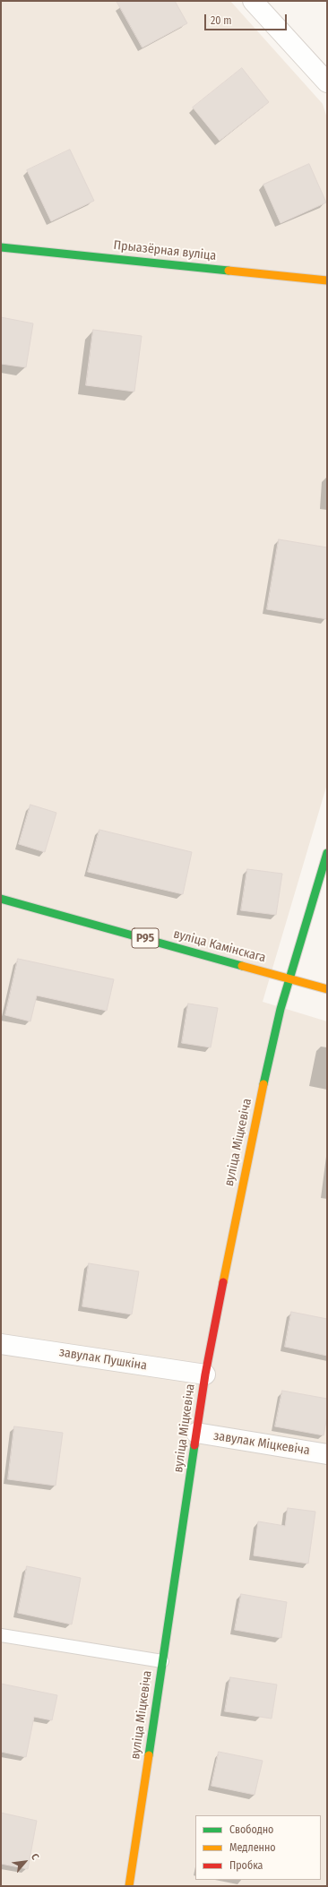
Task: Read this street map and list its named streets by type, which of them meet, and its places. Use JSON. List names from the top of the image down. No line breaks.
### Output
{"streets":{"street":["Прыазёрная вуліца","Р95","вуліца Камінскага","вуліца Міцкевіча","завулак Пушкіна","завулак Міцкевіча"]},"crossings":[["вуліца Камінскага","вуліца Міцкевіча"],["вуліца Міцкевіча","завулак Пушкіна"],["вуліца Міцкевіча","завулак Міцкевіча"]],"legend":["Свободно","Медленно","Пробка"],"scale_bar":"20 m","north":"top right"}
